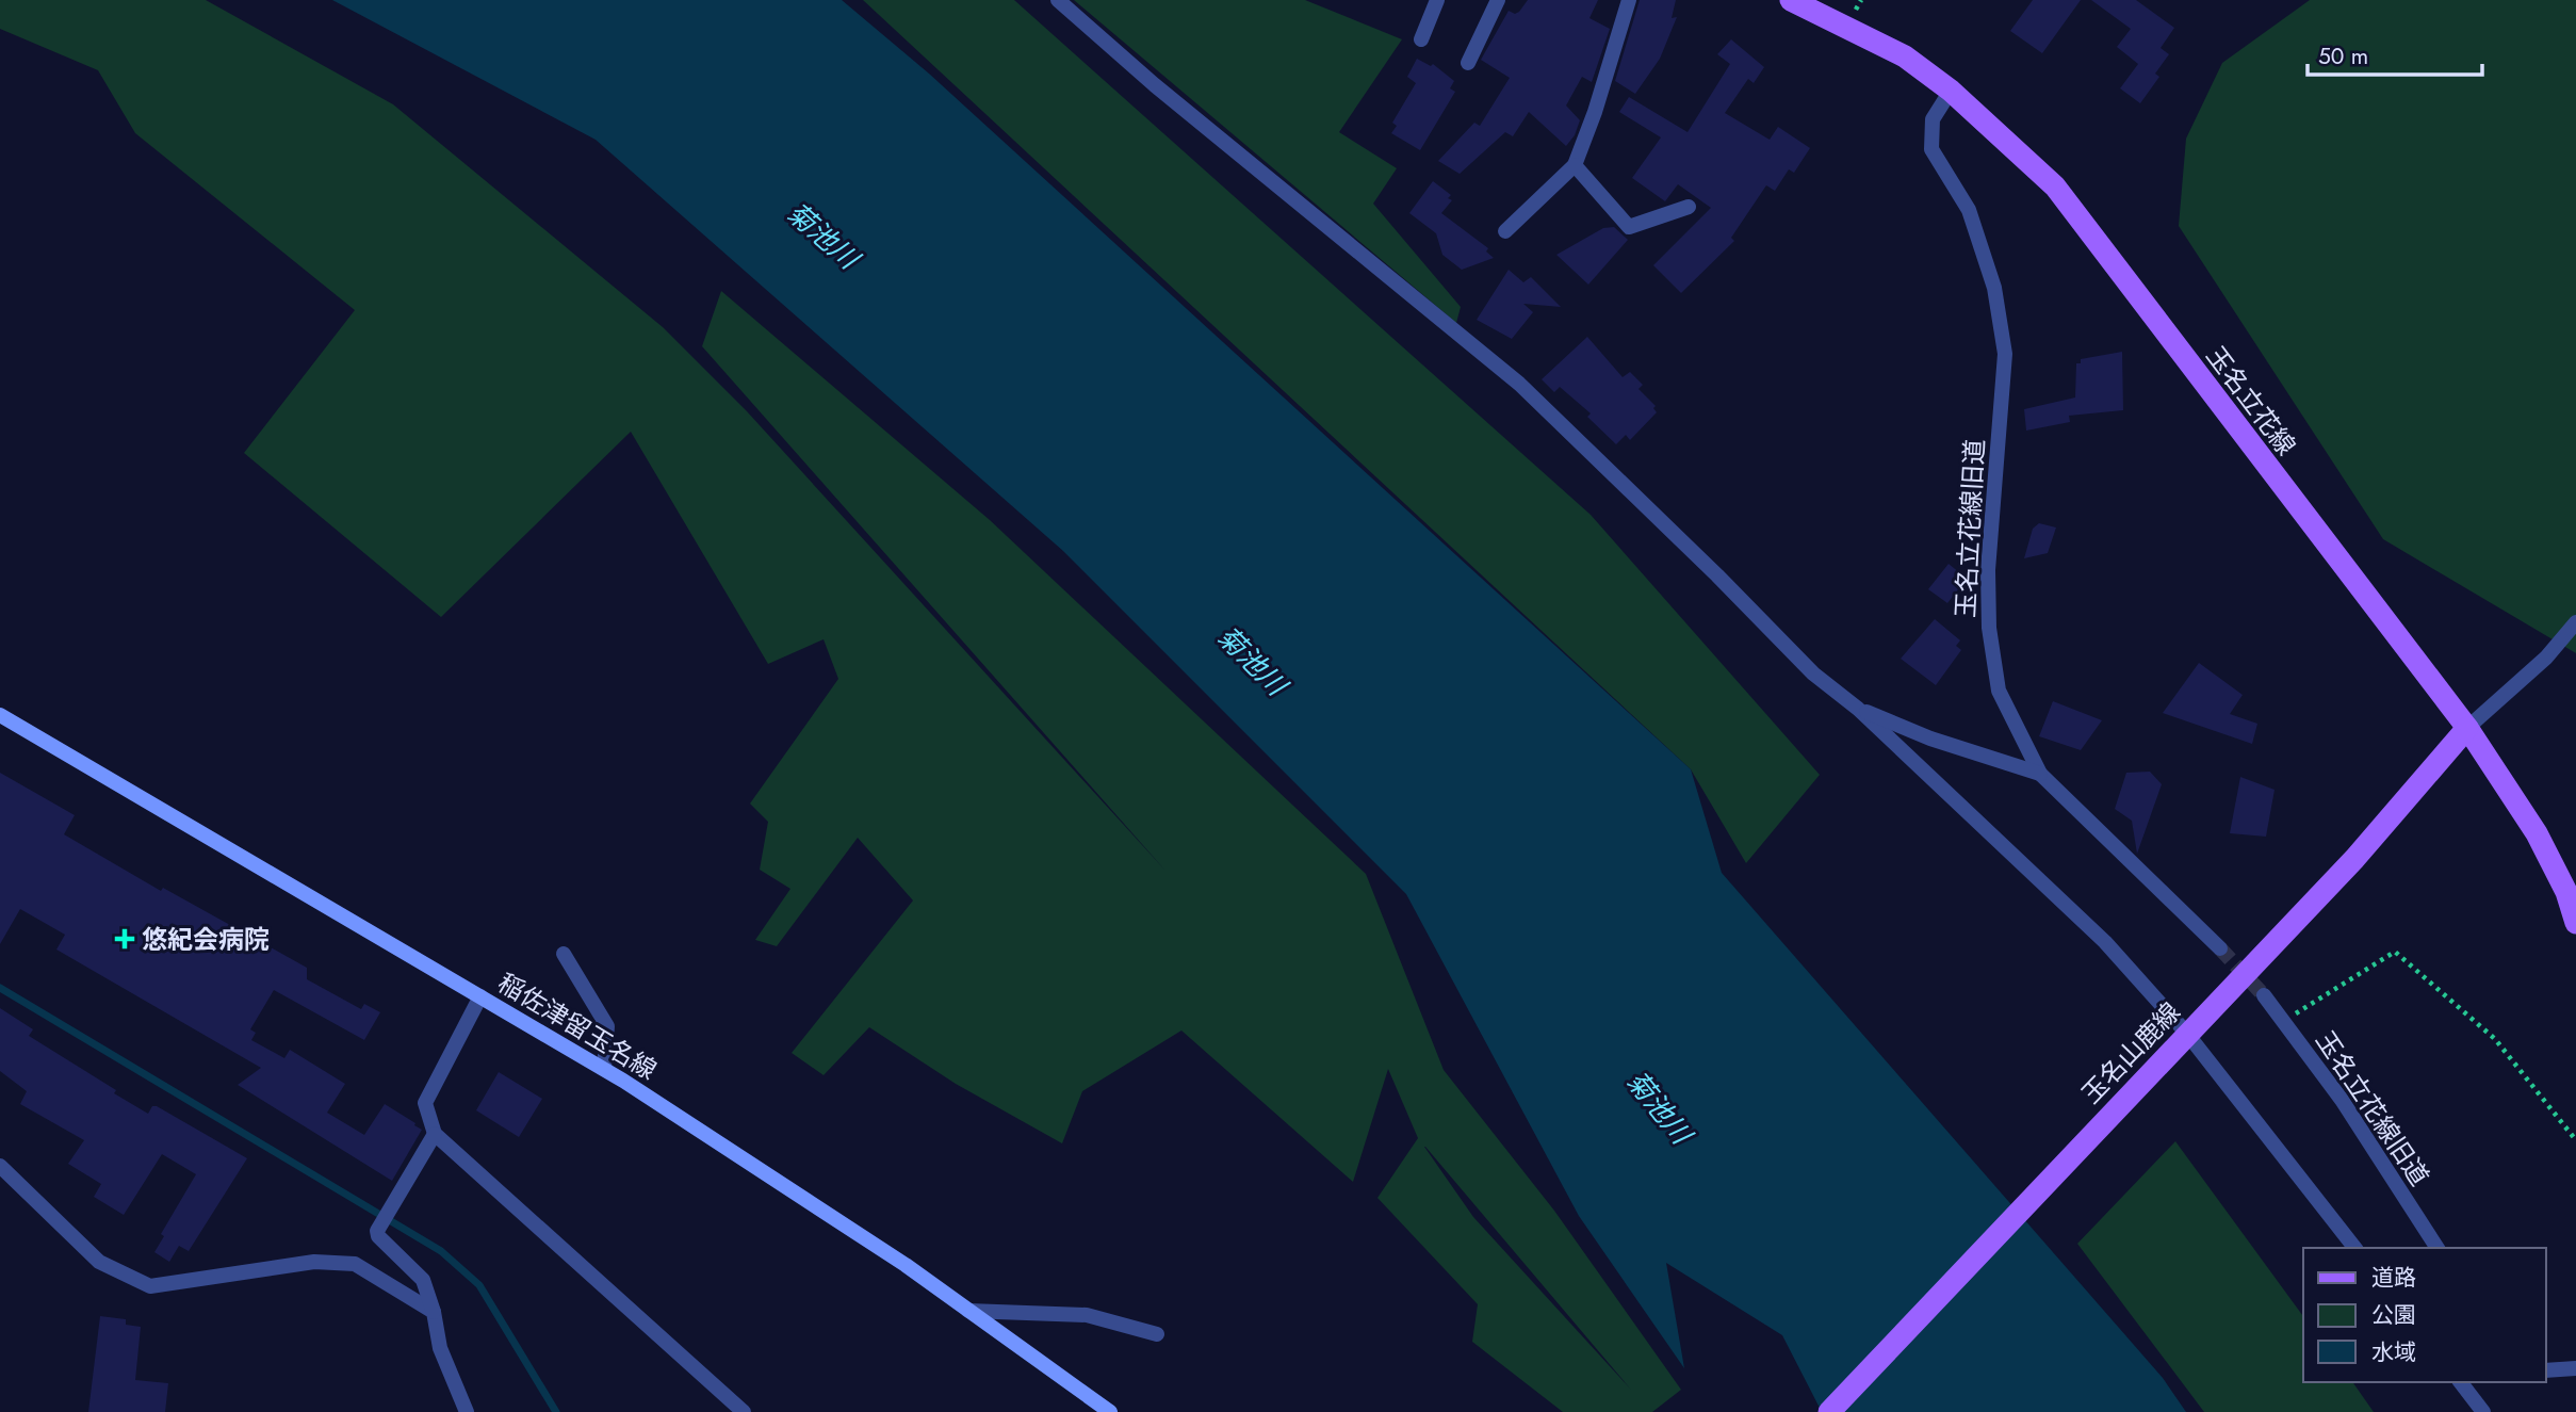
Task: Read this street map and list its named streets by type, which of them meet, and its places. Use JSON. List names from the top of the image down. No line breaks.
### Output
{"streets":{"main road":["玉名立花線","稲佐津留玉名線","玉名山鹿線"],"street":["玉名立花線旧道"]},"crossings":[["玉名立花線","玉名立花線旧道"],["玉名立花線","玉名山鹿線"]],"water":["菊池川"],"places":{"health":["悠紀会病院"]},"legend":["道路","公園","水域"],"scale_bar":"50 m"}
